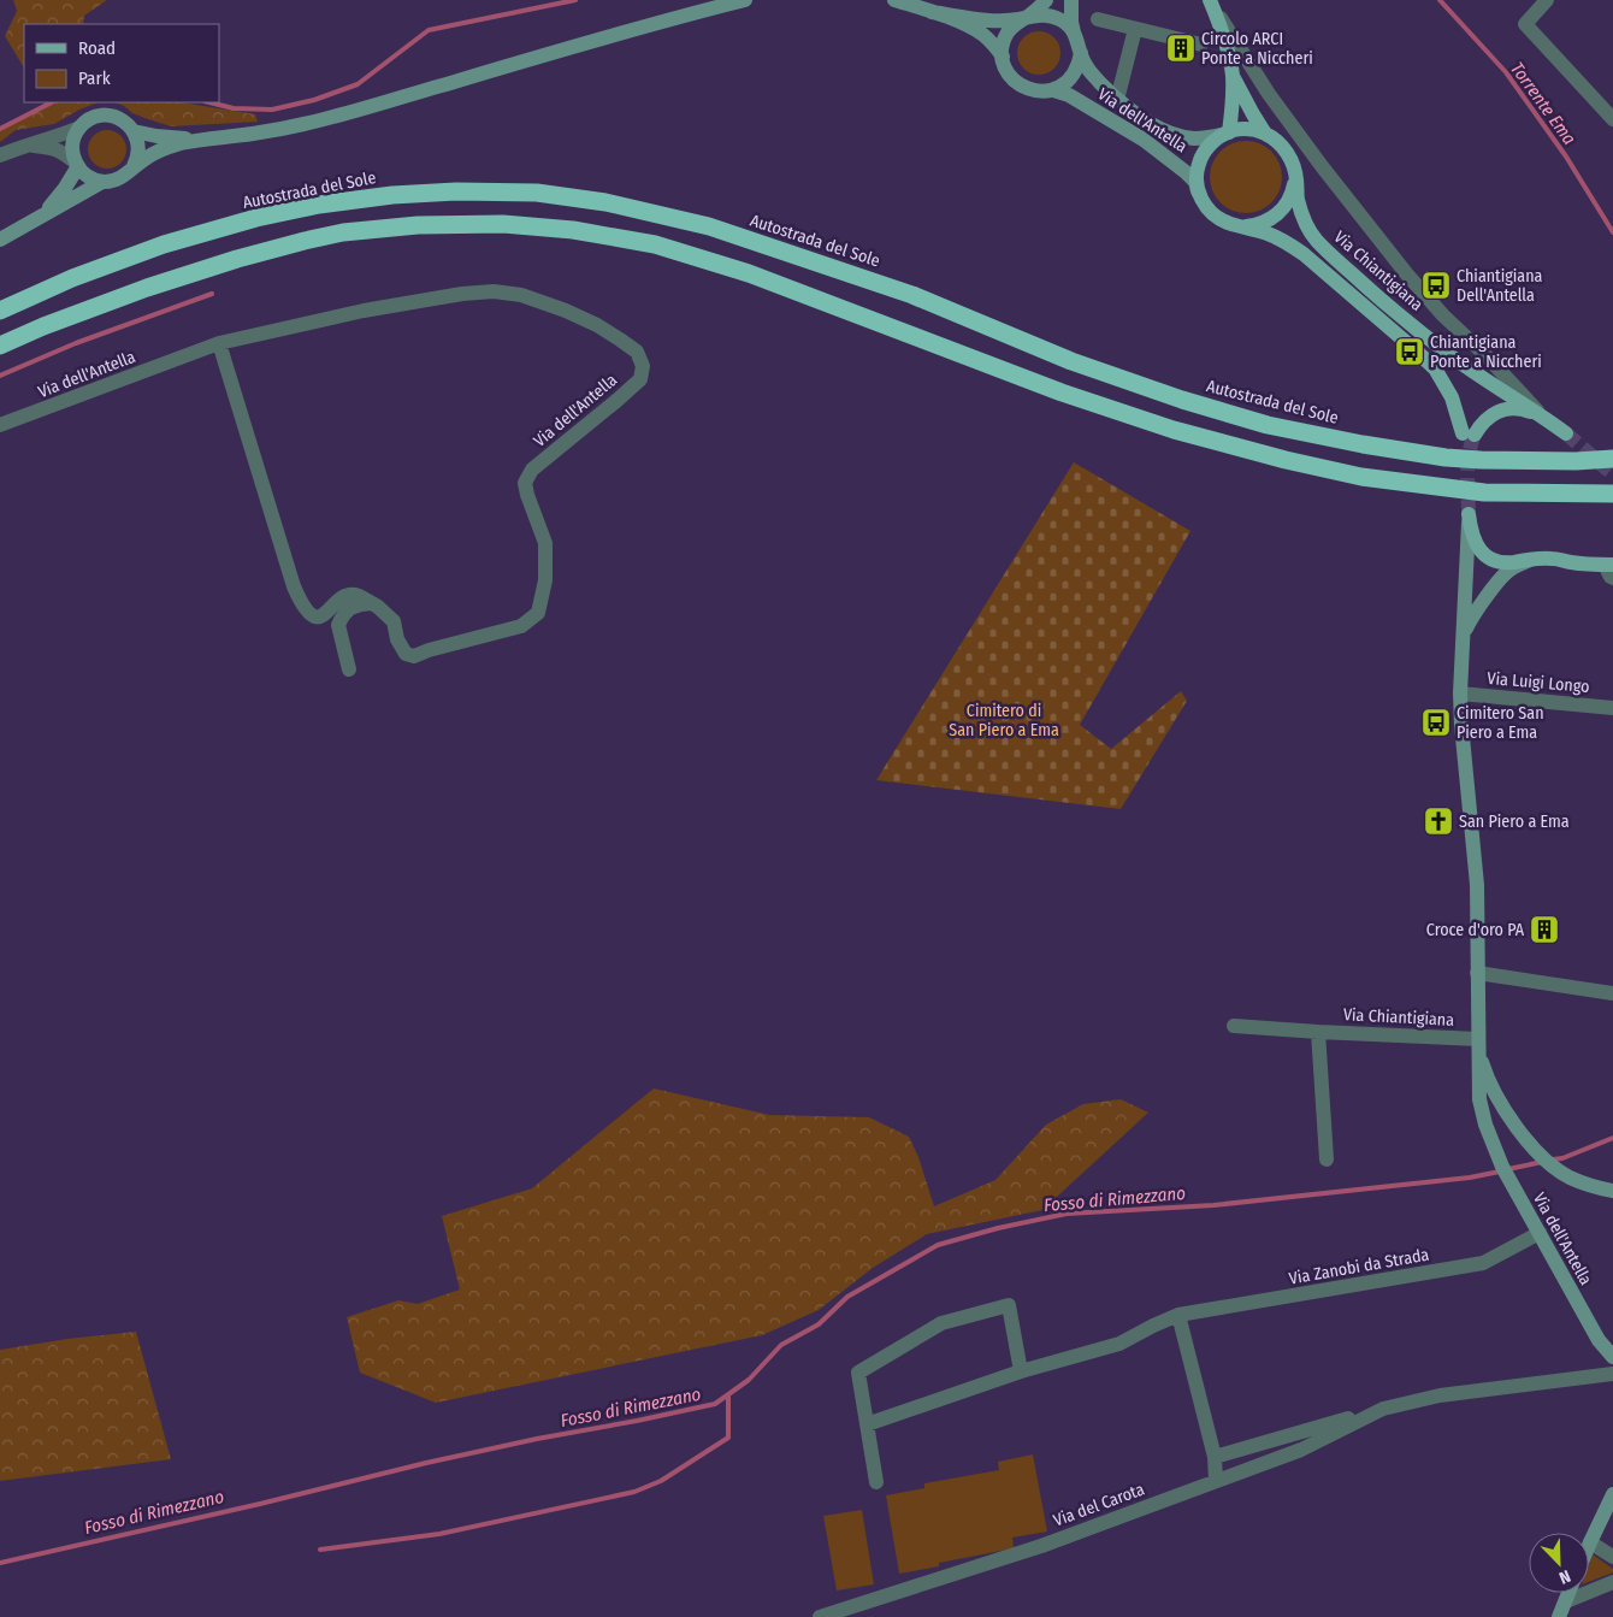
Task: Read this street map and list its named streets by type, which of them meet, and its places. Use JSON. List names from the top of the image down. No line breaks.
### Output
{"streets":{"highway":["Autostrada del Sole"],"main road":["Via Chiantigiana"],"street":["Via dell'Antella","Via Luigi Longo","Via Zanobi da Strada","Via del Carota"]},"crossings":[["Via dell'Antella","Via Chiantigiana"],["Via dell'Antella","Via Zanobi da Strada"],["Via Chiantigiana","Via Luigi Longo"]],"water":["Torrente Ema","Fosso di Rimezzano"],"parks":["Cimitero di San Piero a Ema"],"places":{"building":["Circolo ARCI Ponte a Niccheri","Croce d'oro PA"],"bus stop":["Chiantigiana Dell'Antella","Chiantigiana Ponte a Niccheri","Cimitero San Piero a Ema"],"church":["San Piero a Ema"]},"legend":["Road","Park"],"north":"bottom right"}
